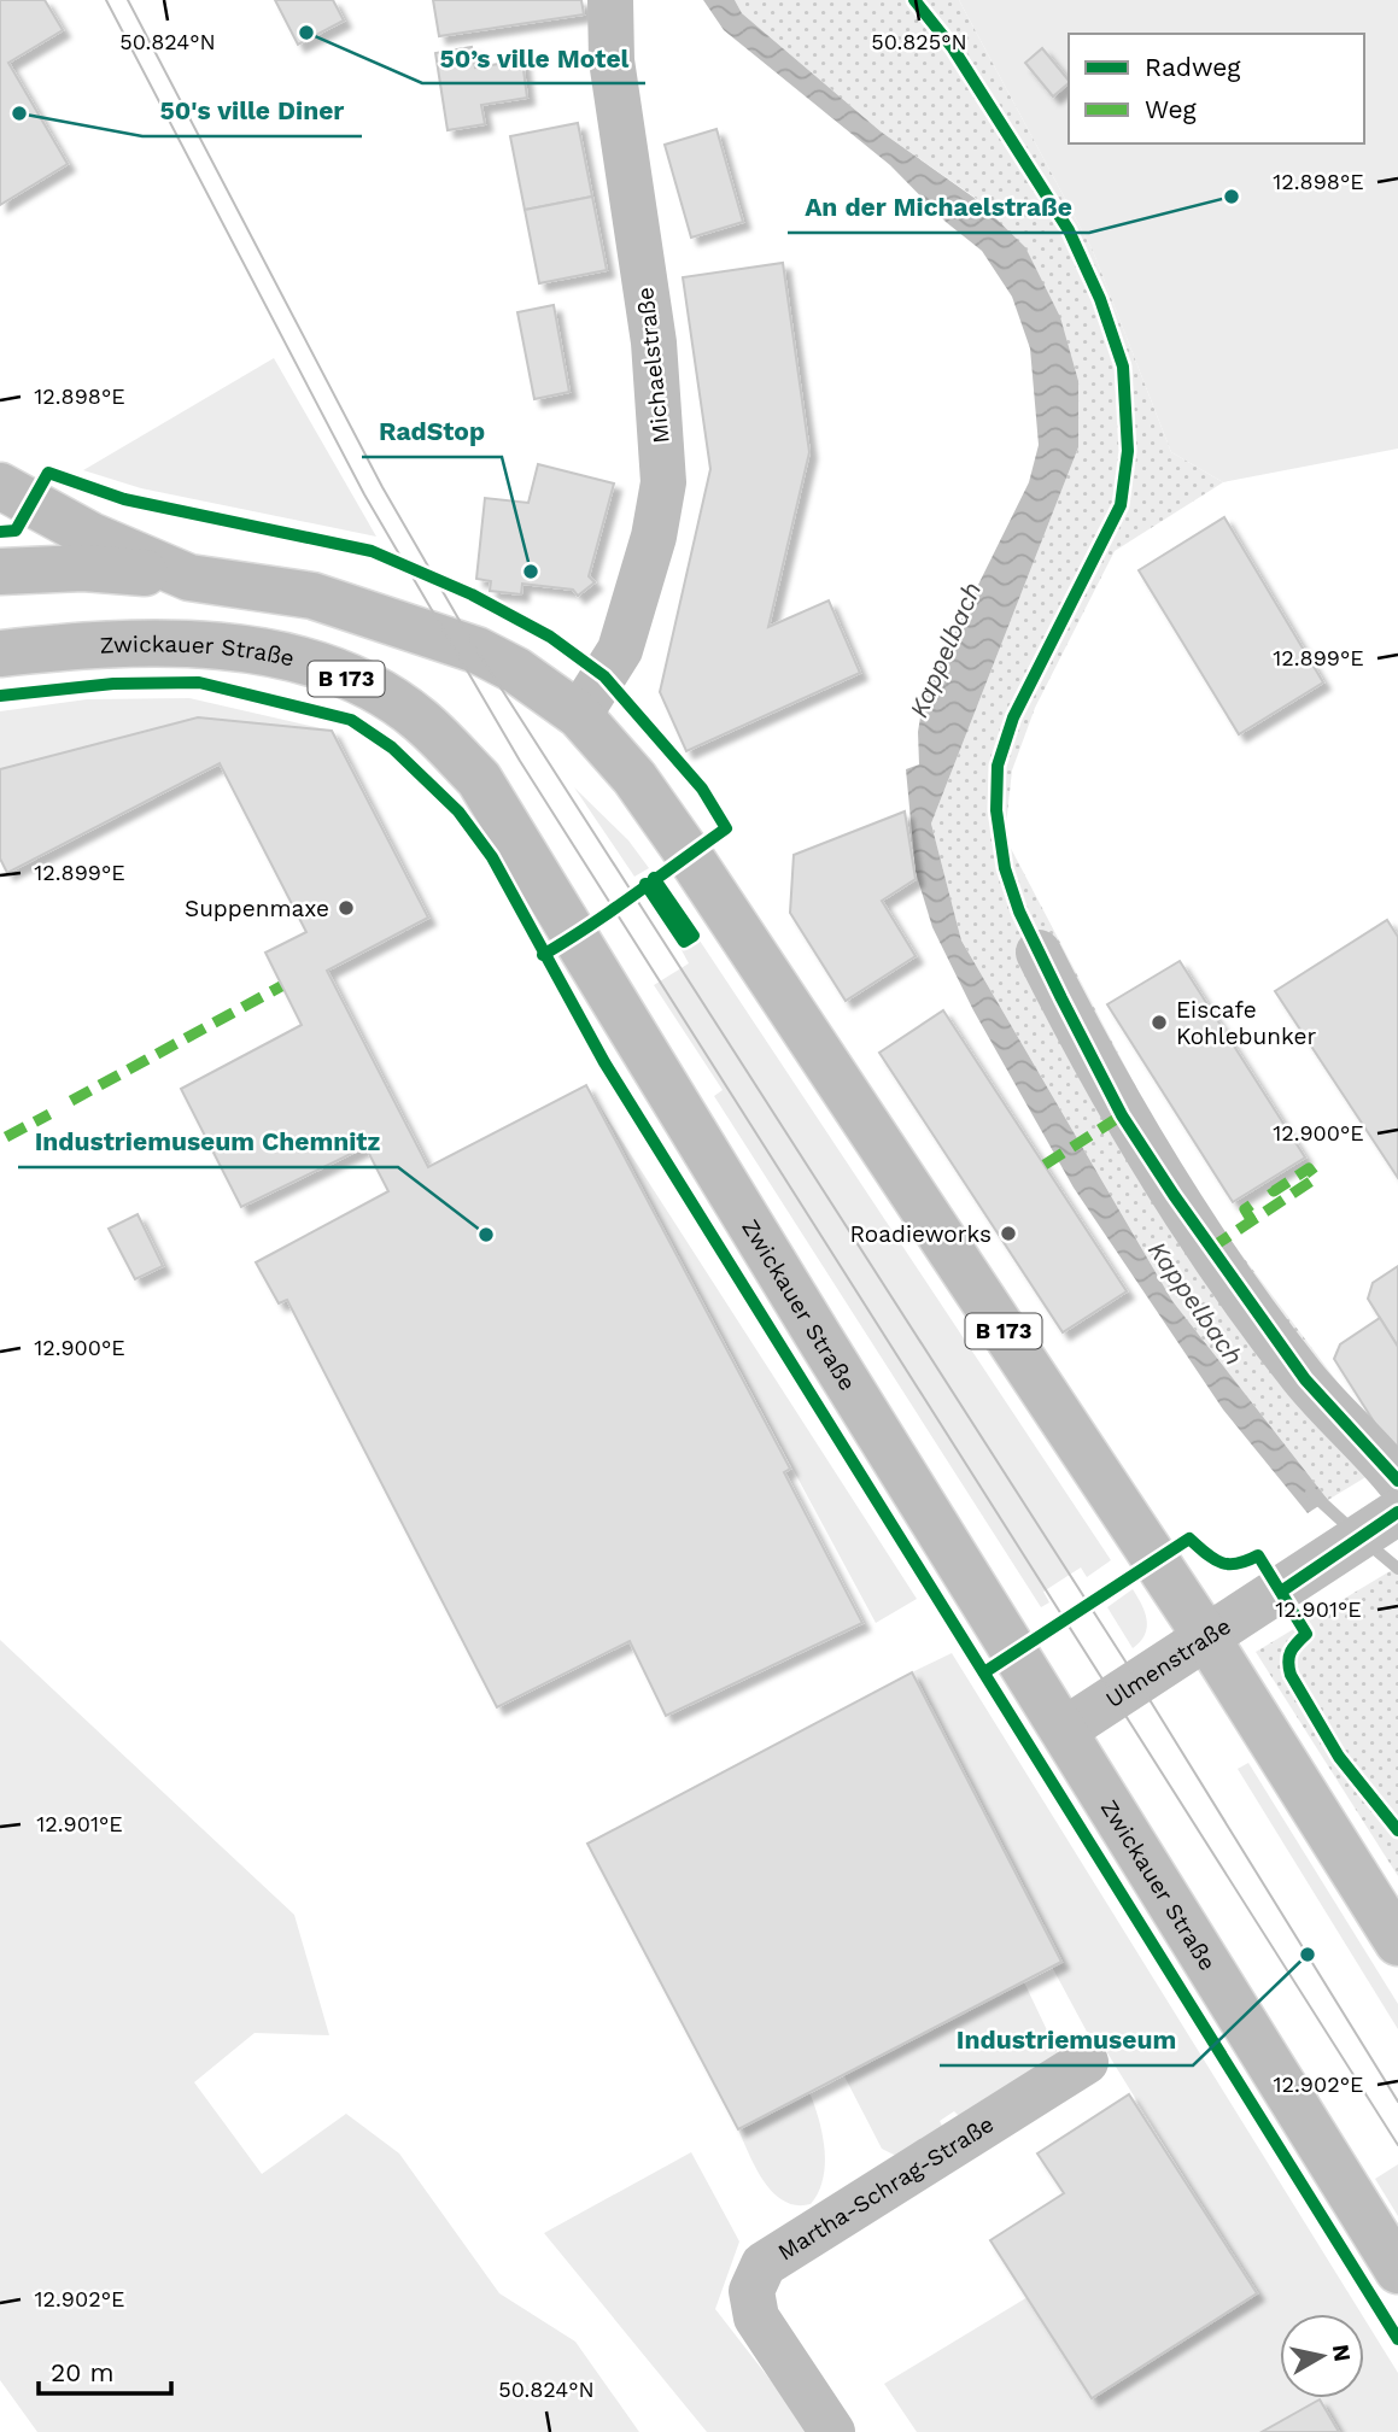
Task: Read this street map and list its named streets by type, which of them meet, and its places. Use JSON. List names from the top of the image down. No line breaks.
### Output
{"streets":{"main road":["Michaelstraße","Zwickauer Straße","B 173","Ulmenstraße","Martha-Schrag-Straße"]},"crossings":[["Michaelstraße","B 173"],["Zwickauer Straße","Ulmenstraße"],["B 173","Ulmenstraße"]],"water":["Kappelbach"],"places":["50’s ville Motel","50's ville Diner","An der Michaelstraße","RadStop","Suppenmaxe","Eiscafe Kohlebunker","Roadieworks","Industriemuseum Chemnitz","Industriemuseum"],"legend":["Radweg","Weg"],"scale_bar":"20 m","north":"right","coordinates":["50.824°N","50.825°N","12.898°E","12.899°E","12.900°E","12.901°E","12.902°E"]}
